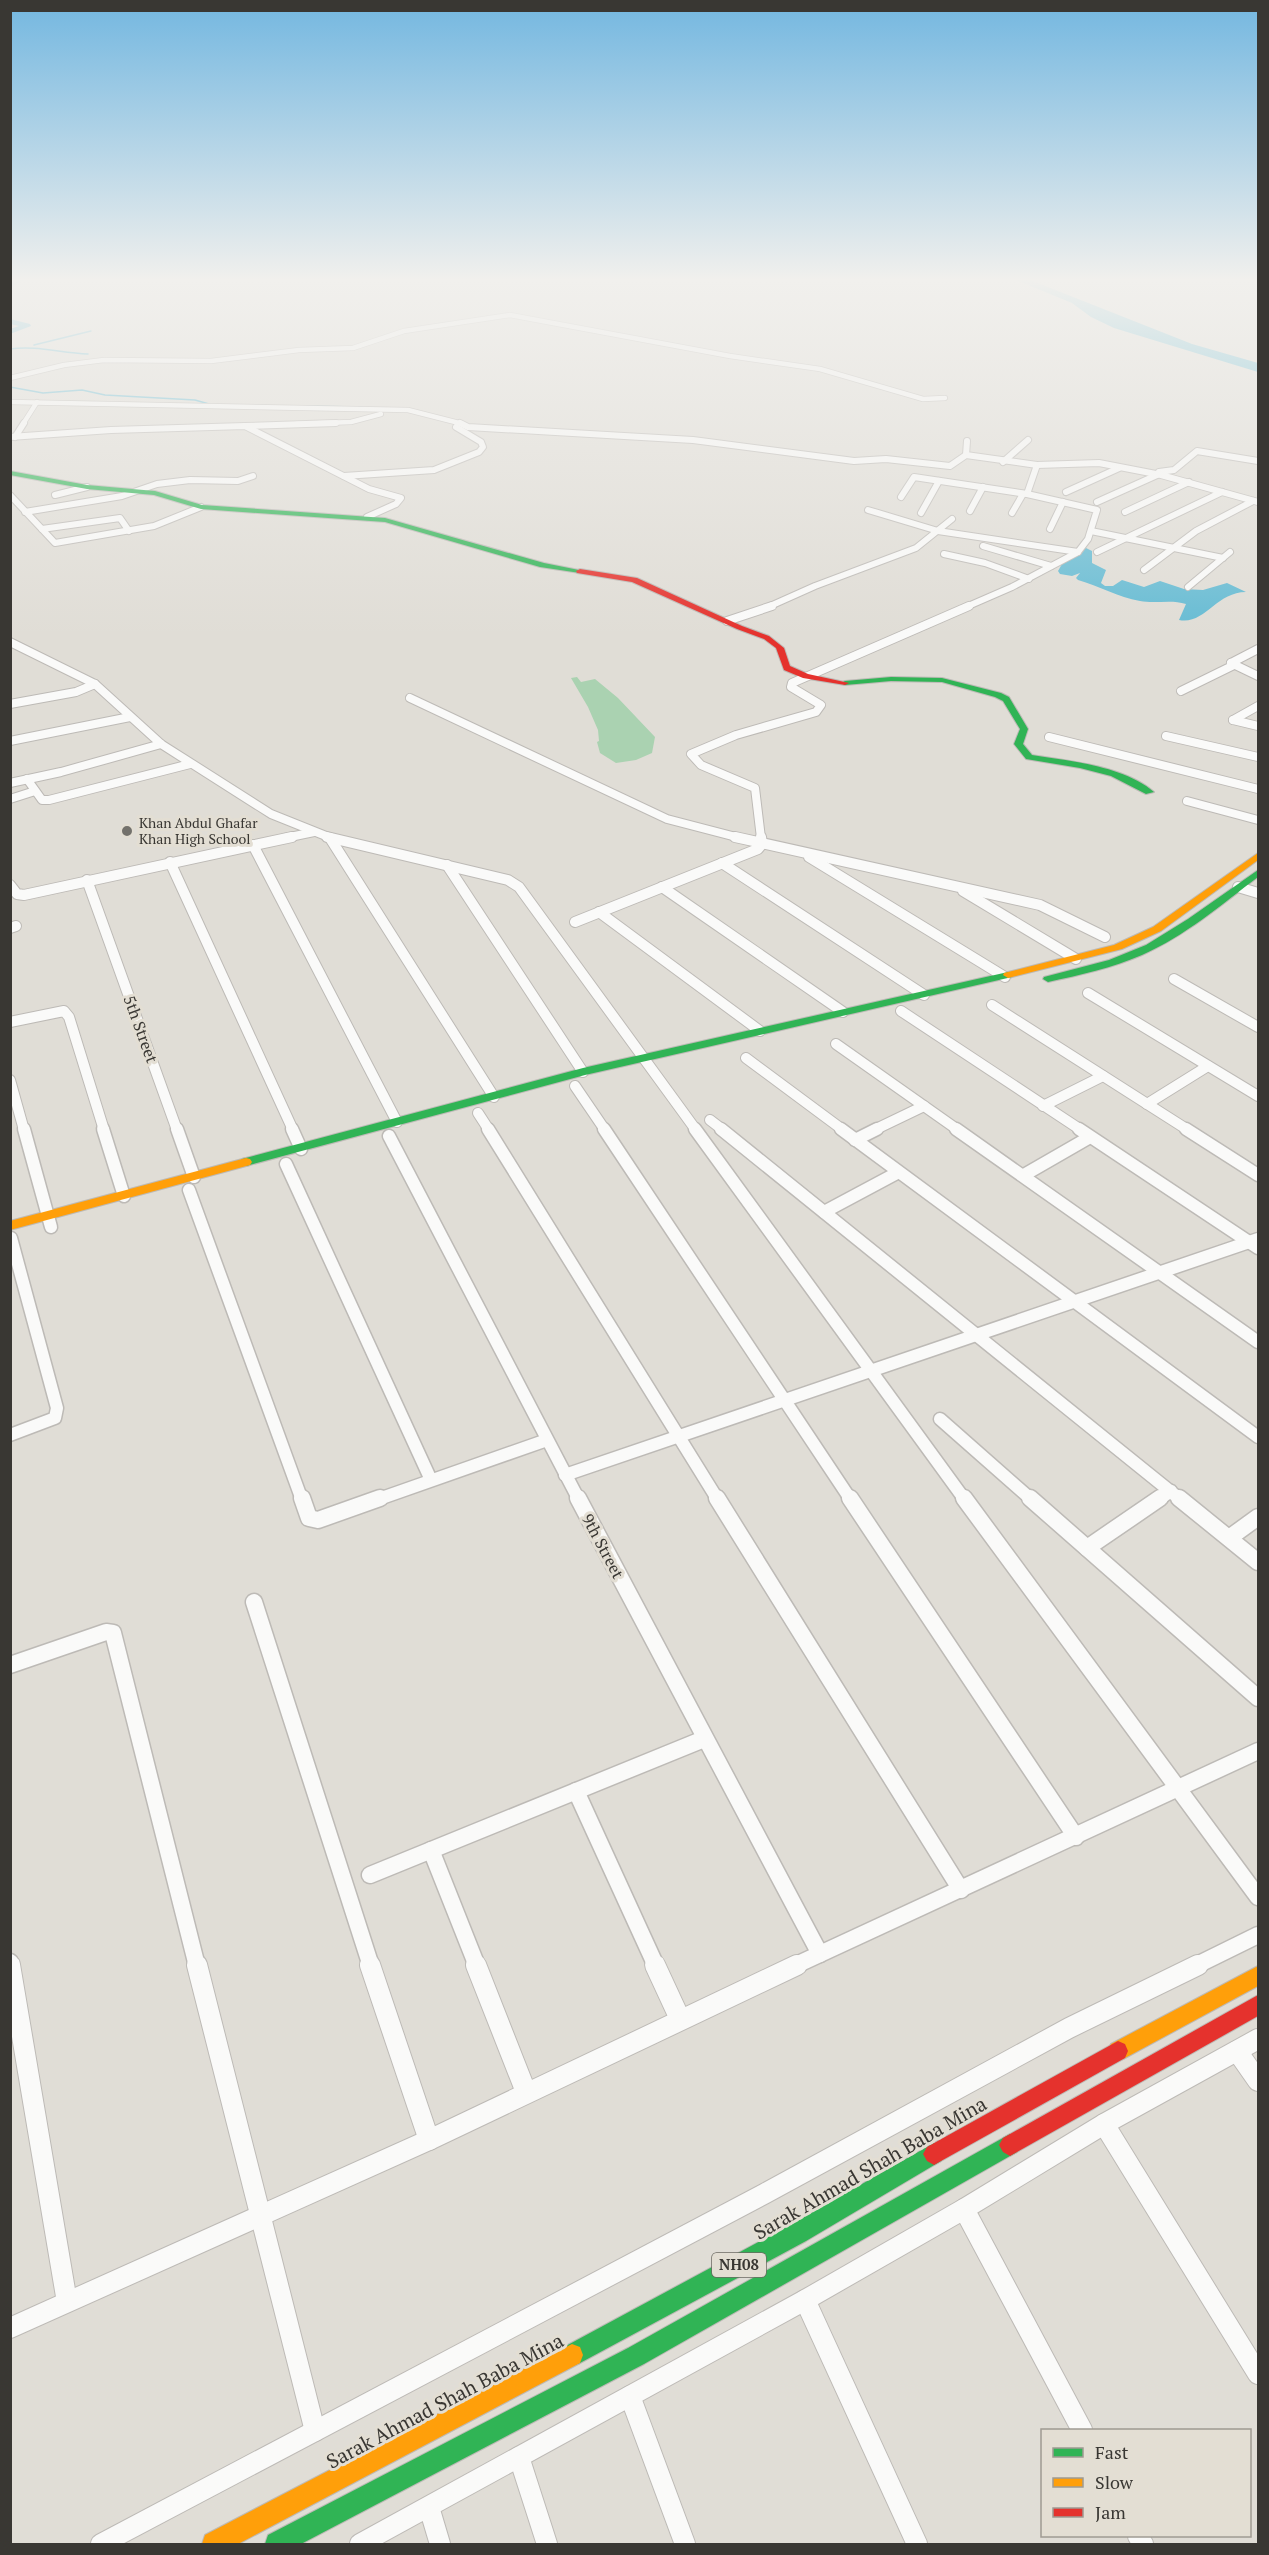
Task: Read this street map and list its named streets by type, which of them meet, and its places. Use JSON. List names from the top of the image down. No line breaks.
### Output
{"streets":{"main road":["Sarak Ahmad Shah Baba Mina","NH08"],"street":["5th Street","9th Street"]},"places":["Khan Abdul Ghafar Khan High School"],"legend":["Fast","Slow","Jam"]}
